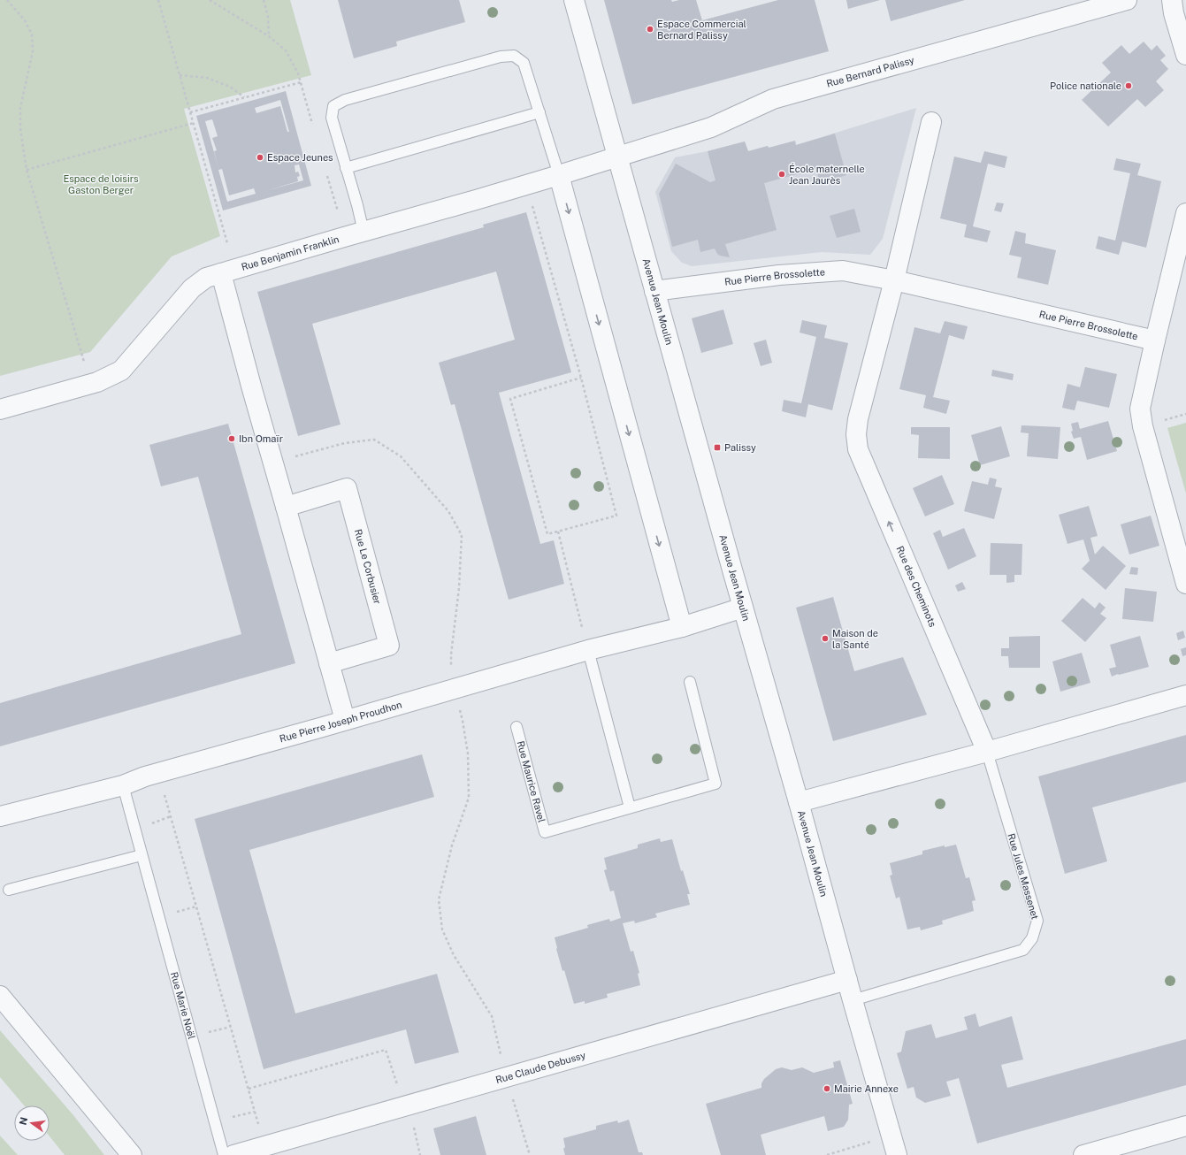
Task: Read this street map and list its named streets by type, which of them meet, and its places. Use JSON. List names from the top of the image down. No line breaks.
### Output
{"streets":{"street":["Rue Bernard Palissy","Rue Benjamin Franklin","Rue Pierre Brossolette","Avenue Jean Moulin","Rue Le Corbusier","Rue des Cheminots","Rue Pierre Joseph Proudhon","Rue Claude Debussy"],"lane":["Rue Maurice Ravel","Rue Jules Massenet","Rue Marie Noël"]},"crossings":[["Rue Bernard Palissy","Rue Benjamin Franklin"],["Rue Bernard Palissy","Avenue Jean Moulin"],["Rue Benjamin Franklin","Avenue Jean Moulin"],["Rue Pierre Brossolette","Avenue Jean Moulin"],["Rue Pierre Brossolette","Rue des Cheminots"],["Avenue Jean Moulin","Rue Pierre Joseph Proudhon"],["Avenue Jean Moulin","Rue Jules Massenet"],["Avenue Jean Moulin","Rue Claude Debussy"],["Rue des Cheminots","Rue Jules Massenet"],["Rue Pierre Joseph Proudhon","Rue Marie Noël"]],"one_way":["Rue des Cheminots"],"parks":["Espace de loisirs Gaston Berger"],"places":{"other":["Espace Commercial Bernard Palissy","Police nationale","Espace Jeunes","École maternelle Jean Jaurès","Ibn Omaïr","Maison de la Santé","Mairie Annexe"],"transit":["Palissy"]},"north":"left"}
